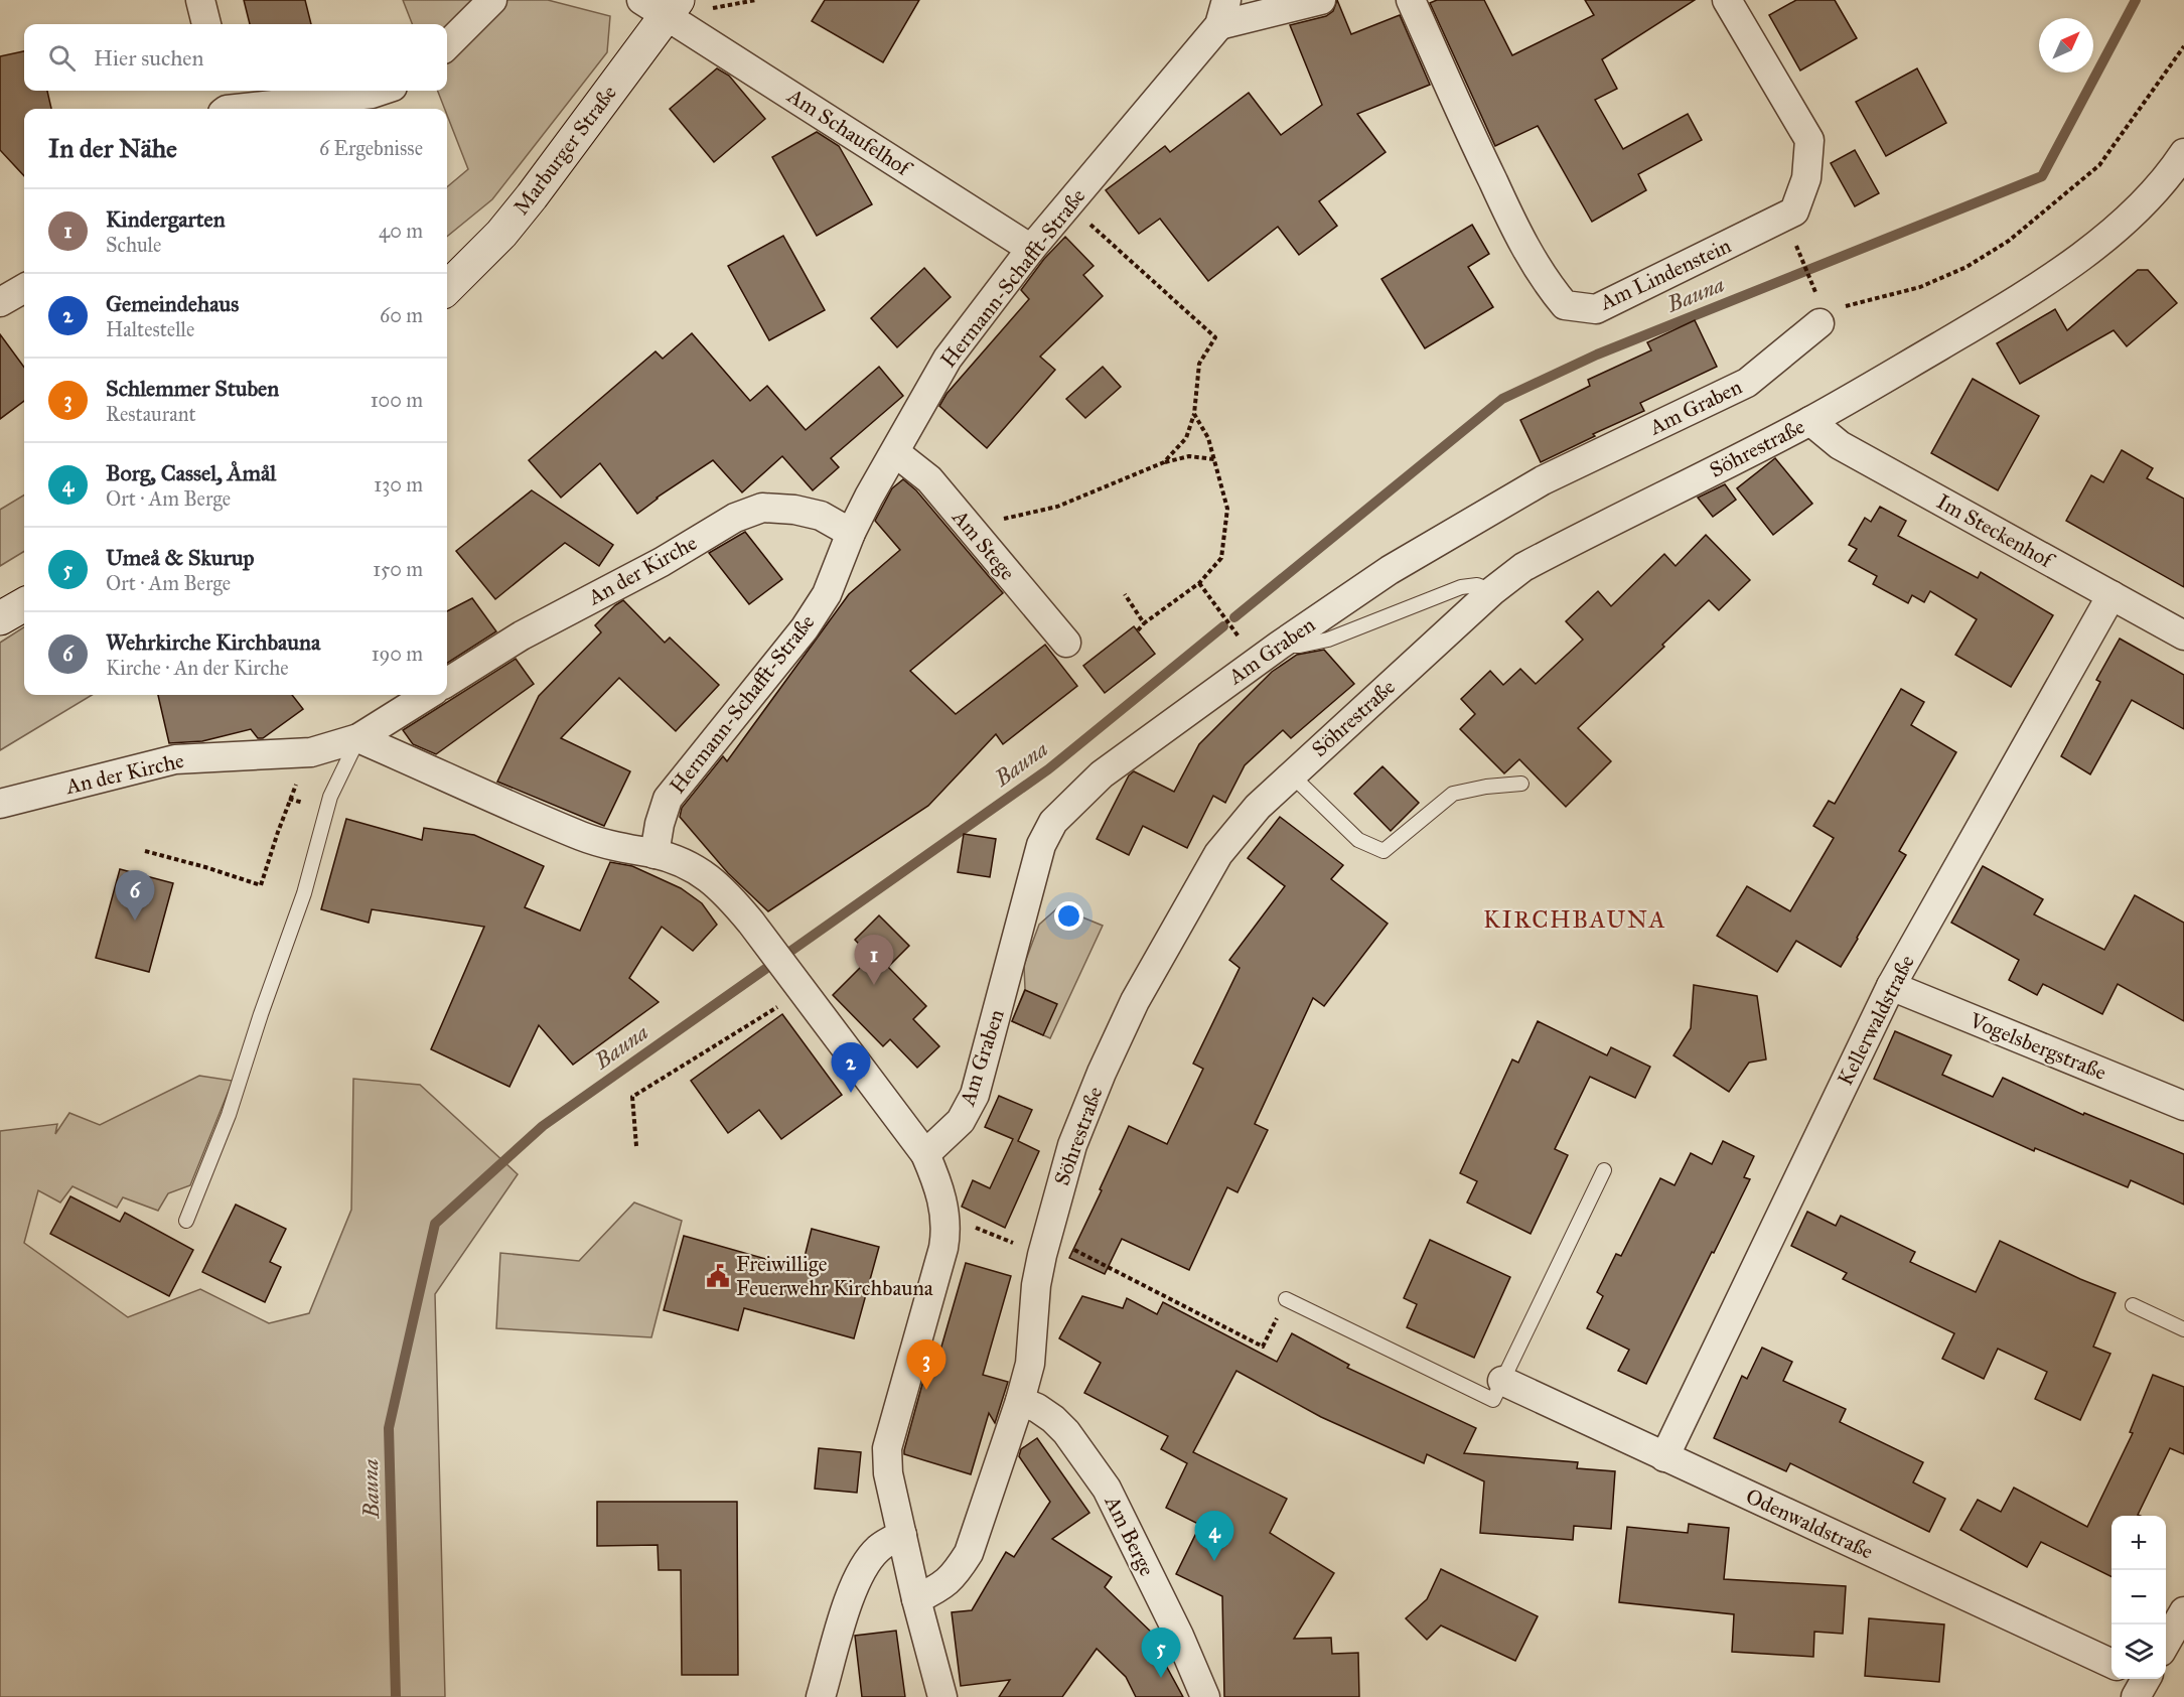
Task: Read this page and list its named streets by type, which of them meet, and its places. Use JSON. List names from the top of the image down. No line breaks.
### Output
{"streets":{"street":["Am Schaufelhof","Marburger Straße","Am Lindenstein","Hermann-Schafft-Straße","Am Graben","Söhrestraße","Im Steckenhof","Am Stege","An der Kirche","Kellerwaldstraße","Vogelsbergstraße","Odenwaldstraße","Am Berge"]},"crossings":[["Am Schaufelhof","Marburger Straße"],["Am Schaufelhof","Hermann-Schafft-Straße"],["Hermann-Schafft-Straße","Am Stege"],["Hermann-Schafft-Straße","An der Kirche"],["Söhrestraße","Im Steckenhof"],["Söhrestraße","Am Berge"],["Im Steckenhof","Kellerwaldstraße"],["Kellerwaldstraße","Vogelsbergstraße"],["Kellerwaldstraße","Odenwaldstraße"]],"districts":["KIRCHBAUNA"],"water":["Bauna"],"places":{"public building":["Freiwillige Feuerwehr Kirchbauna"]},"north":"top right","page":{"search":"Hier suchen","heading":["In der Nähe","6 Ergebnisse"],"list":[{"mark":"1","name":"Kindergarten","note":"Schule","value":"40 m"},{"mark":"2","name":"Gemeindehaus","note":"Haltestelle","value":"60 m"},{"mark":"3","name":"Schlemmer Stuben","note":"Restaurant","value":"100 m"},{"mark":"4","name":"Borg, Cassel, Åmål","note":"Ort · Am Berge","value":"130 m"},{"mark":"5","name":"Umeå & Skurup","note":"Ort · Am Berge","value":"150 m"},{"mark":"6","name":"Wehrkirche Kirchbauna","note":"Kirche · An der Kirche","value":"190 m"}],"pins":["6","1","2","3","4","5"],"map_buttons":["+","−"]}}
